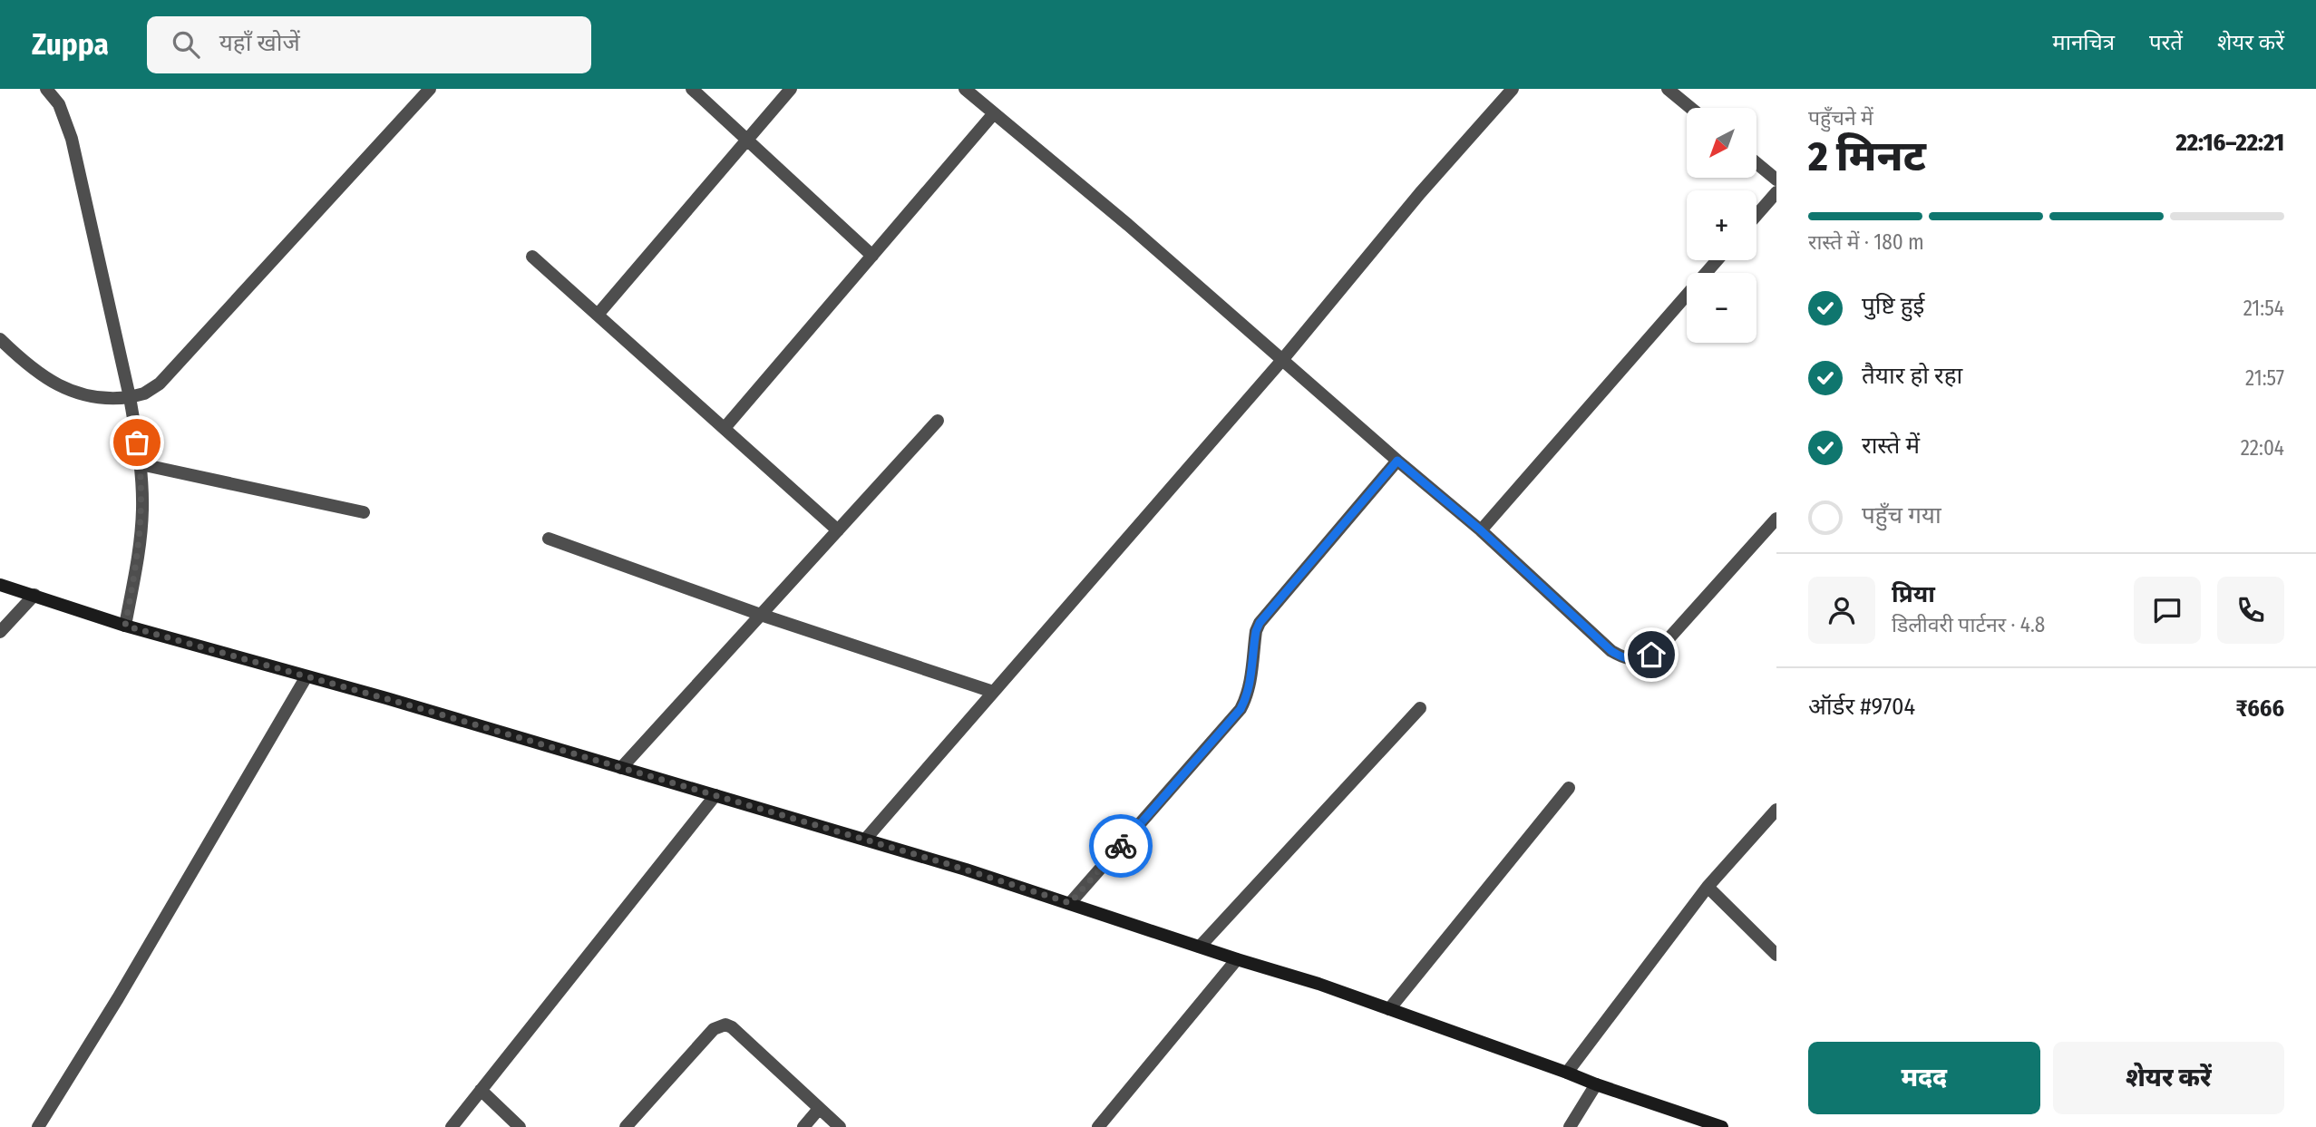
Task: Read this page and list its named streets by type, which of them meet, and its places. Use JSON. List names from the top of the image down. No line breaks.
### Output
{"north":"bottom left","page":{"header":"Zuppa","search":"यहाँ खोजें","nav":["मानचित्र","परतें","शेयर करें"],"heading":["2 मिनट","पहुँचने में","22:16–22:21"],"panel":["प्रिया","डिलीवरी पार्टनर · 4.8","ऑर्डर #9704","₹666"],"map_buttons":["+","−"],"bar":"रास्ते में · 180 m","list":[["पुष्टि हुई","21:54"],["तैयार हो रहा","21:57"],["रास्ते में","22:04"],"पहुँच गया"],"buttons":["मदद","शेयर करें"]}}
